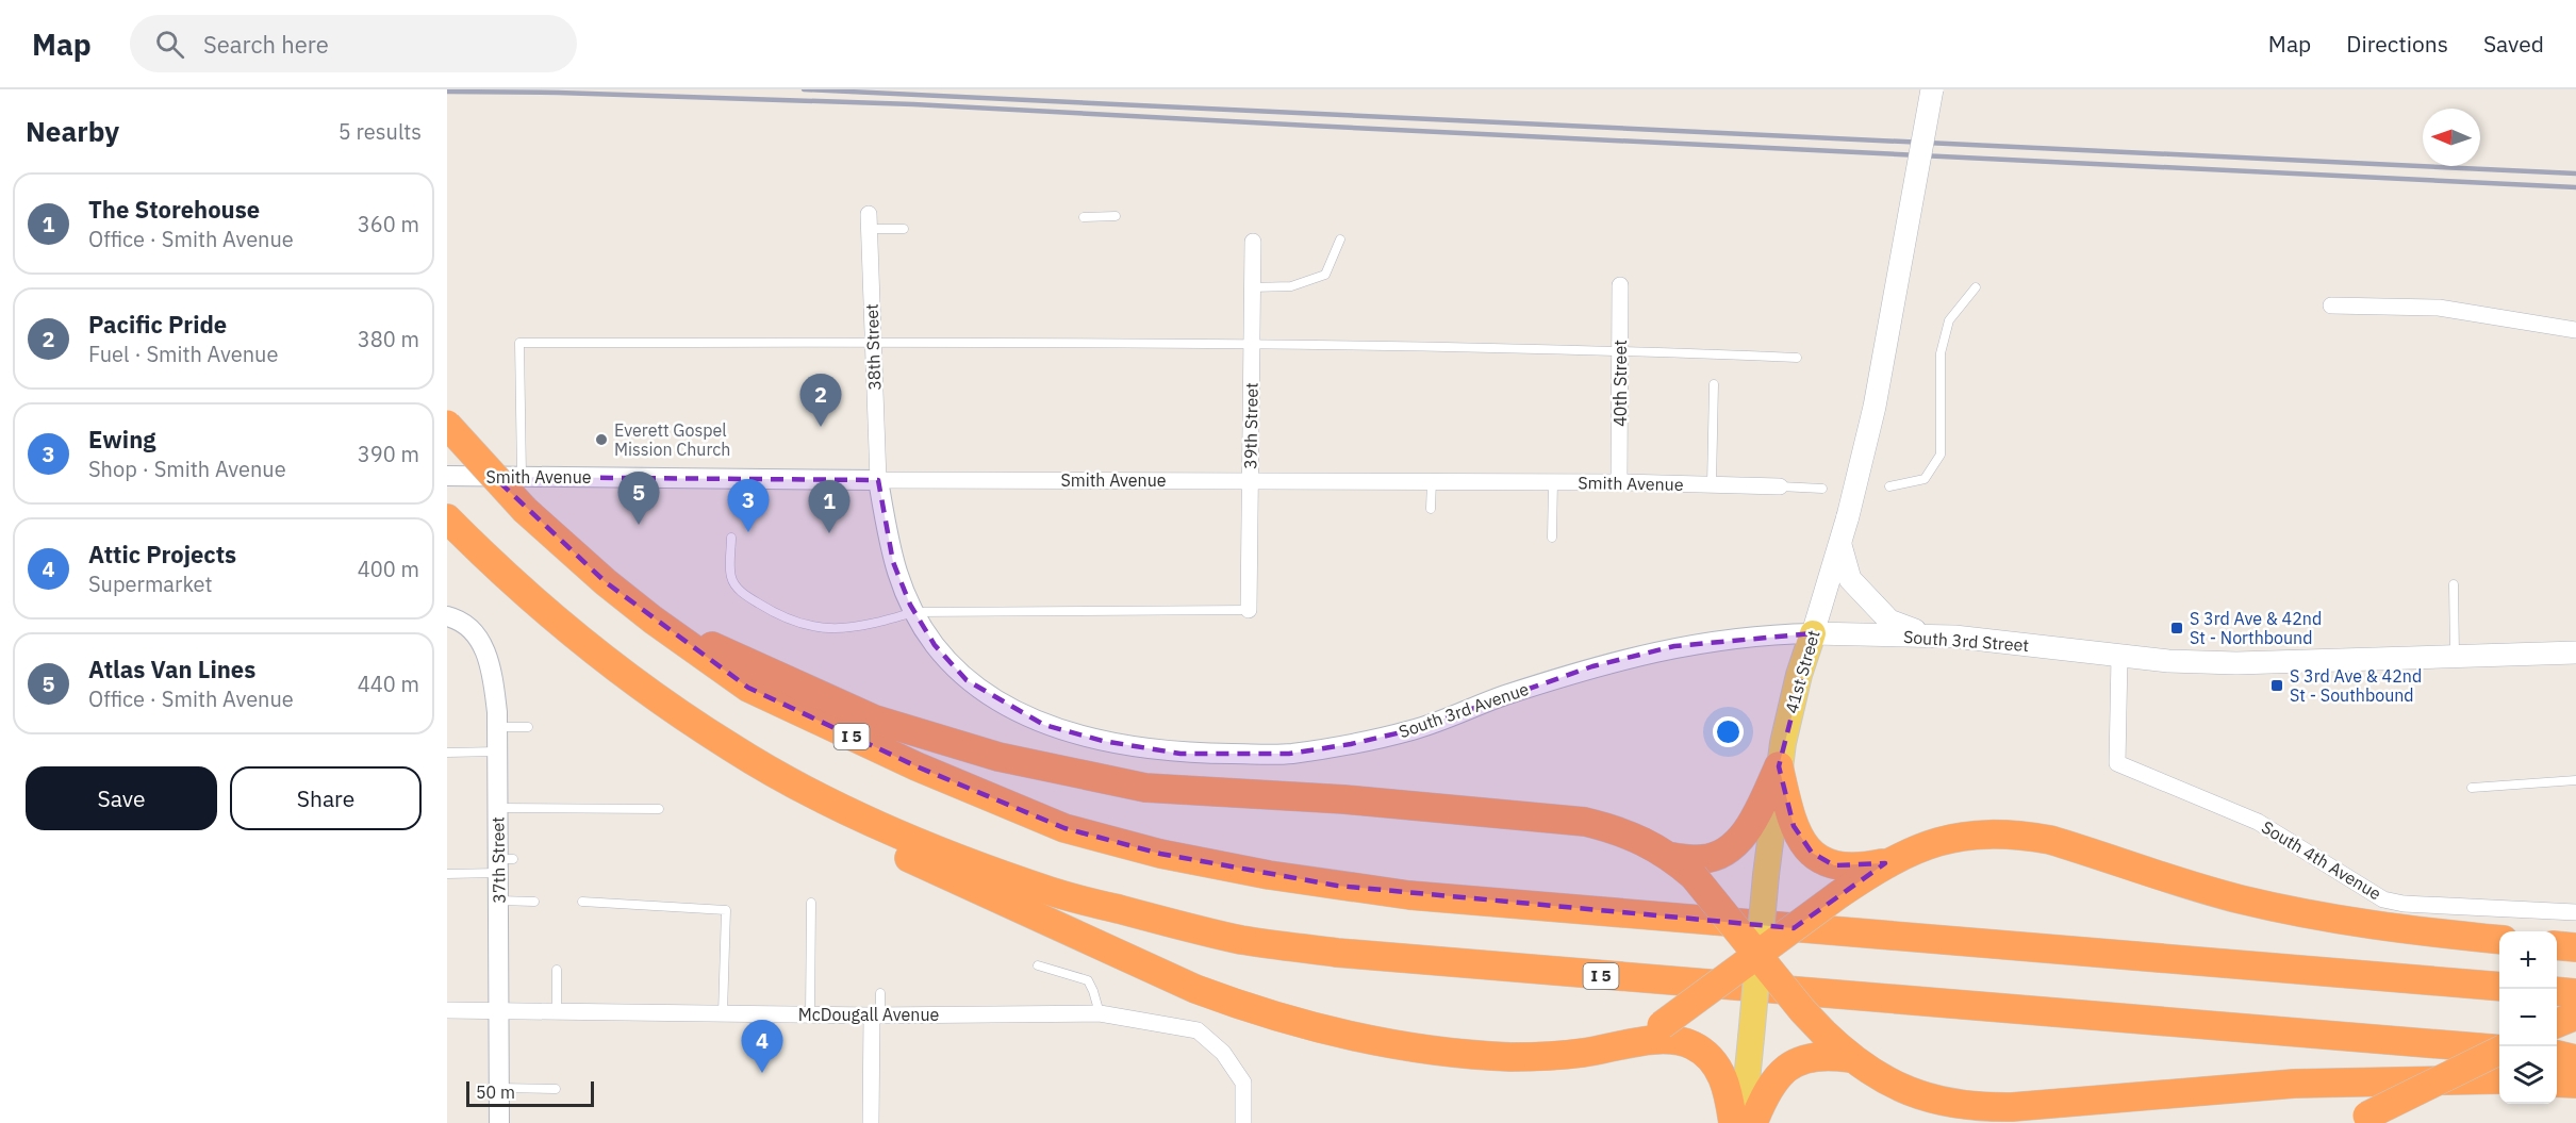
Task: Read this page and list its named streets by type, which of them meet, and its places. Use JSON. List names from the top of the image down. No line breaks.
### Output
{"streets":{"highway":["I 5"],"main road":["South 3rd Street","41st Street"],"street":["38th Street","40th Street","39th Street","Smith Avenue","South 3rd Avenue","37th Street","South 4th Avenue","McDougall Avenue"]},"crossings":[["38th Street","Smith Avenue"],["38th Street","South 3rd Avenue"],["40th Street","Smith Avenue"],["39th Street","Smith Avenue"],["Smith Avenue","South 3rd Avenue"],["South 3rd Street","41st Street"],["South 3rd Street","South 3rd Avenue"],["South 3rd Street","South 4th Avenue"],["41st Street","South 3rd Avenue"],["37th Street","McDougall Avenue"]],"places":{"other":["Everett Gospel Mission Church"],"transit":["S 3rd Ave & 42nd St - Northbound","S 3rd Ave & 42nd St - Southbound"]},"scale_bar":"50 m","north":"left","page":{"header":"Map","search":"Search here","nav":["Map","Directions","Saved"],"heading":["Nearby","5 results"],"list":[{"mark":"1","name":"The Storehouse","note":"Office · Smith Avenue","value":"360 m"},{"mark":"2","name":"Pacific Pride","note":"Fuel · Smith Avenue","value":"380 m"},{"mark":"3","name":"Ewing","note":"Shop · Smith Avenue","value":"390 m"},{"mark":"4","name":"Attic Projects","note":"Supermarket","value":"400 m"},{"mark":"5","name":"Atlas Van Lines","note":"Office · Smith Avenue","value":"440 m"}],"pins":["2","5","3","1","4"],"buttons":["Save","Share"],"map_buttons":["+","−"],"scale":"50 m"}}
